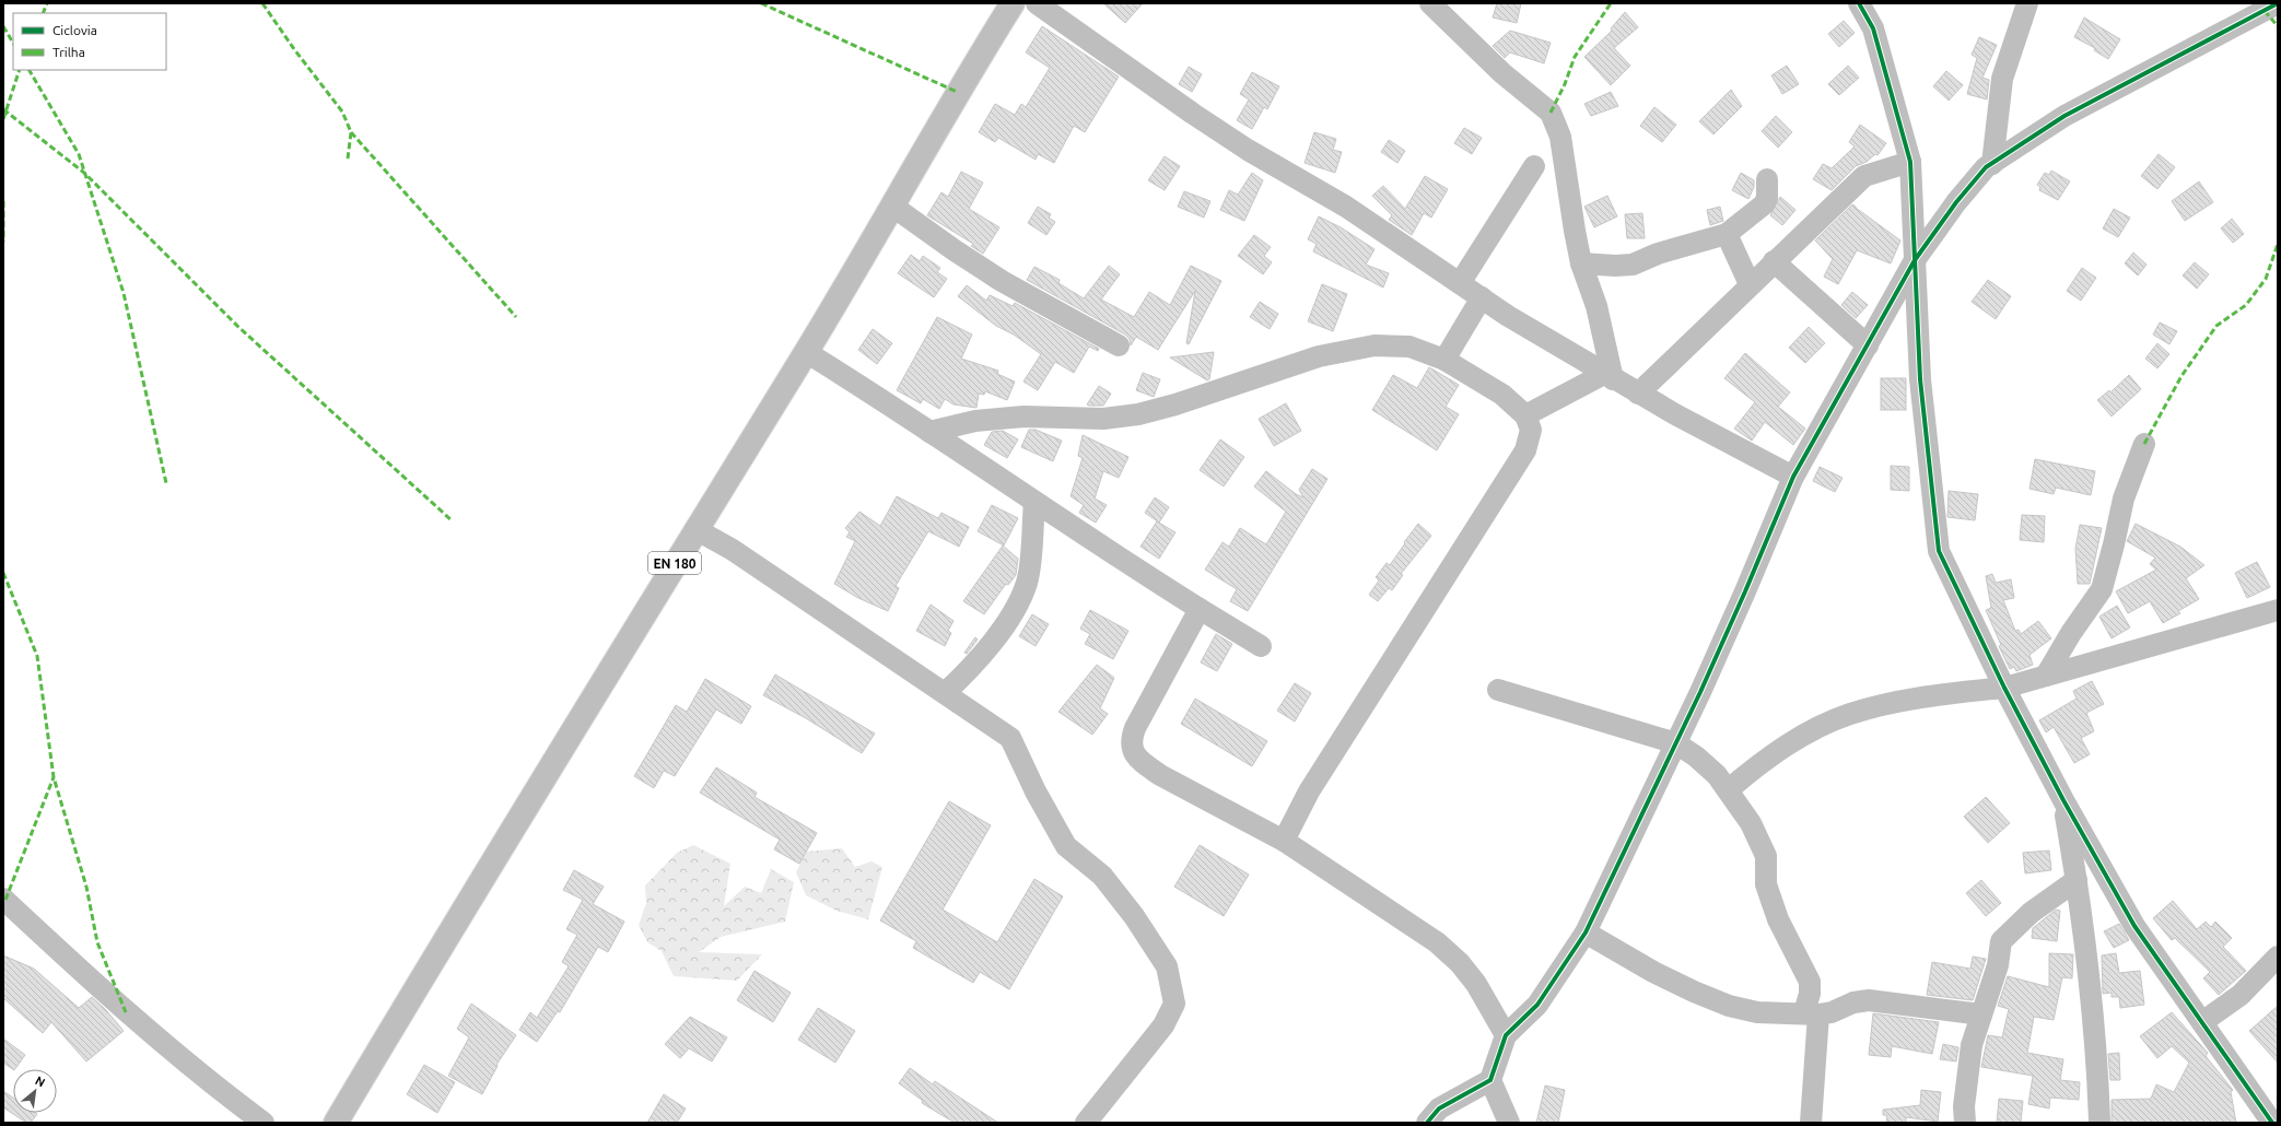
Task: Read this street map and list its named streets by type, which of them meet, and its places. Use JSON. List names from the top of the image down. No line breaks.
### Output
{"streets":{"main road":["EN 180"]},"legend":["Ciclovia","Trilha"],"north":"top right"}
